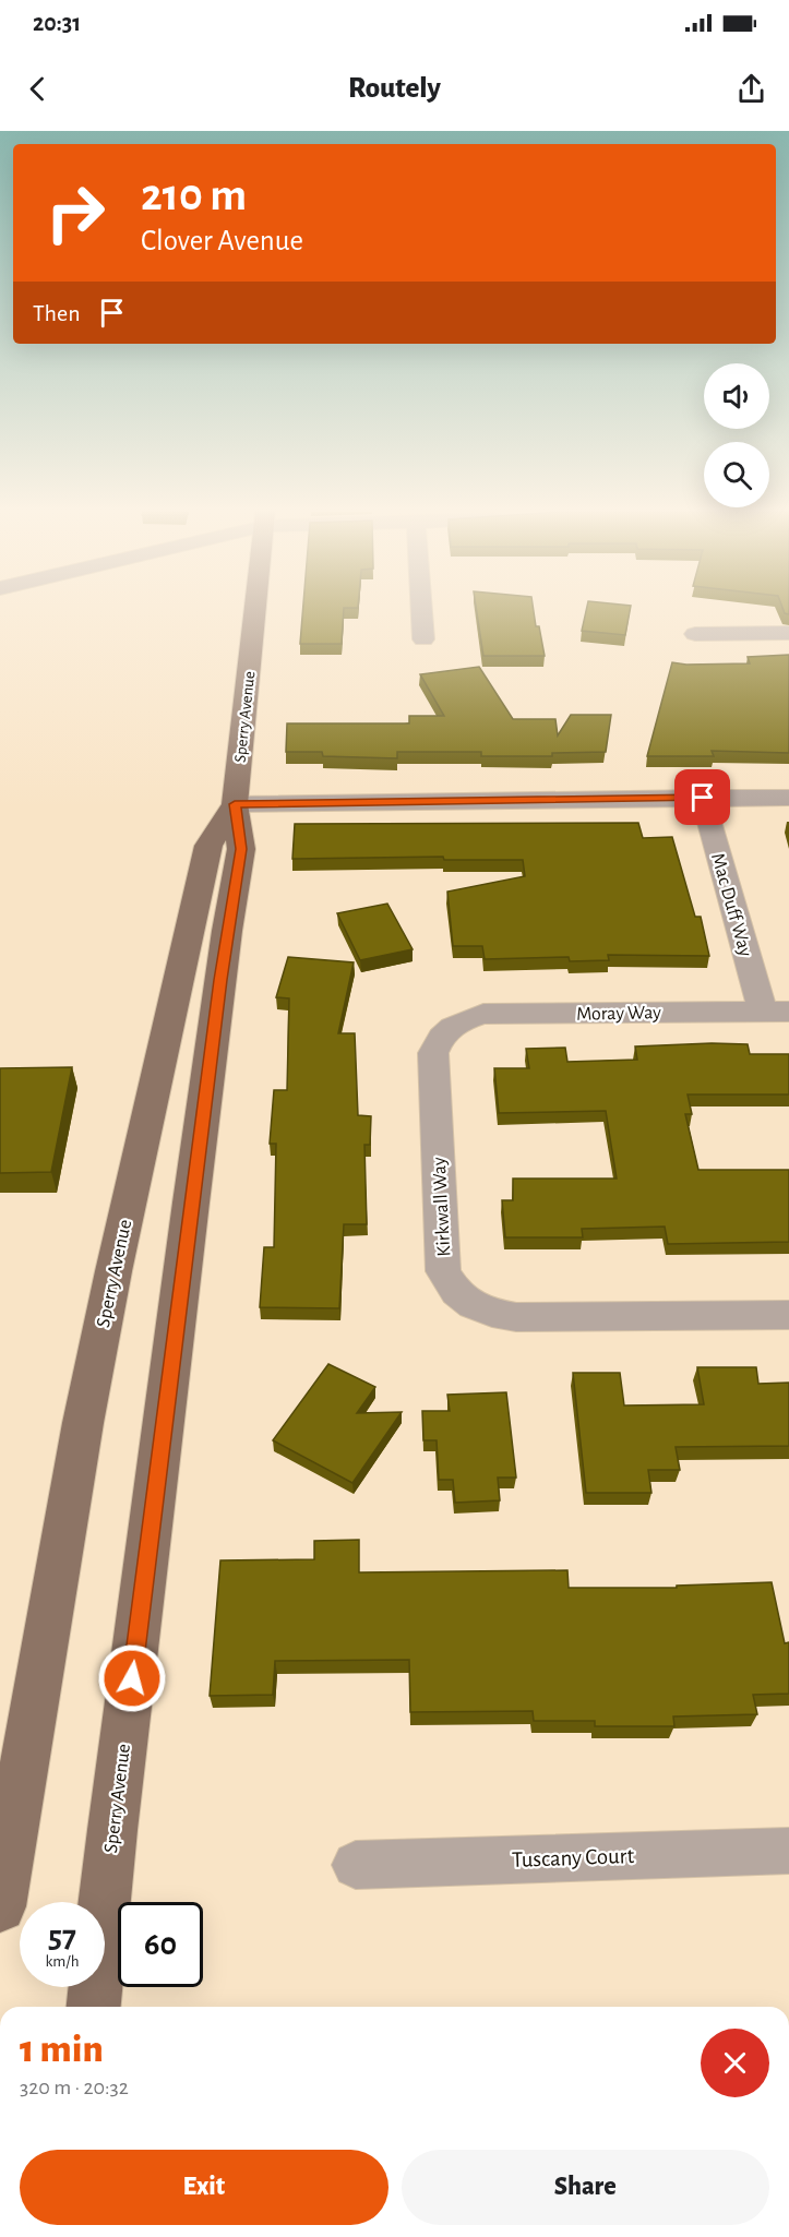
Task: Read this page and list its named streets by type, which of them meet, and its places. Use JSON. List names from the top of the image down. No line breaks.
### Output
{"streets":{"main road":["Sperry Avenue"],"street":["Mac Duff Way","Moray Way","Kirkwall Way","Tuscany Court"]},"crossings":[["Mac Duff Way","Moray Way"],["Moray Way","Kirkwall Way"]],"page":{"status":"20:31","header":"Routely","turn":["210 m","Clover Avenue"],"then":"Then","speed":"57 km/h","limit":"60","heading":["1 min","320 m · 20:32"],"buttons":["Exit","Share"]}}
